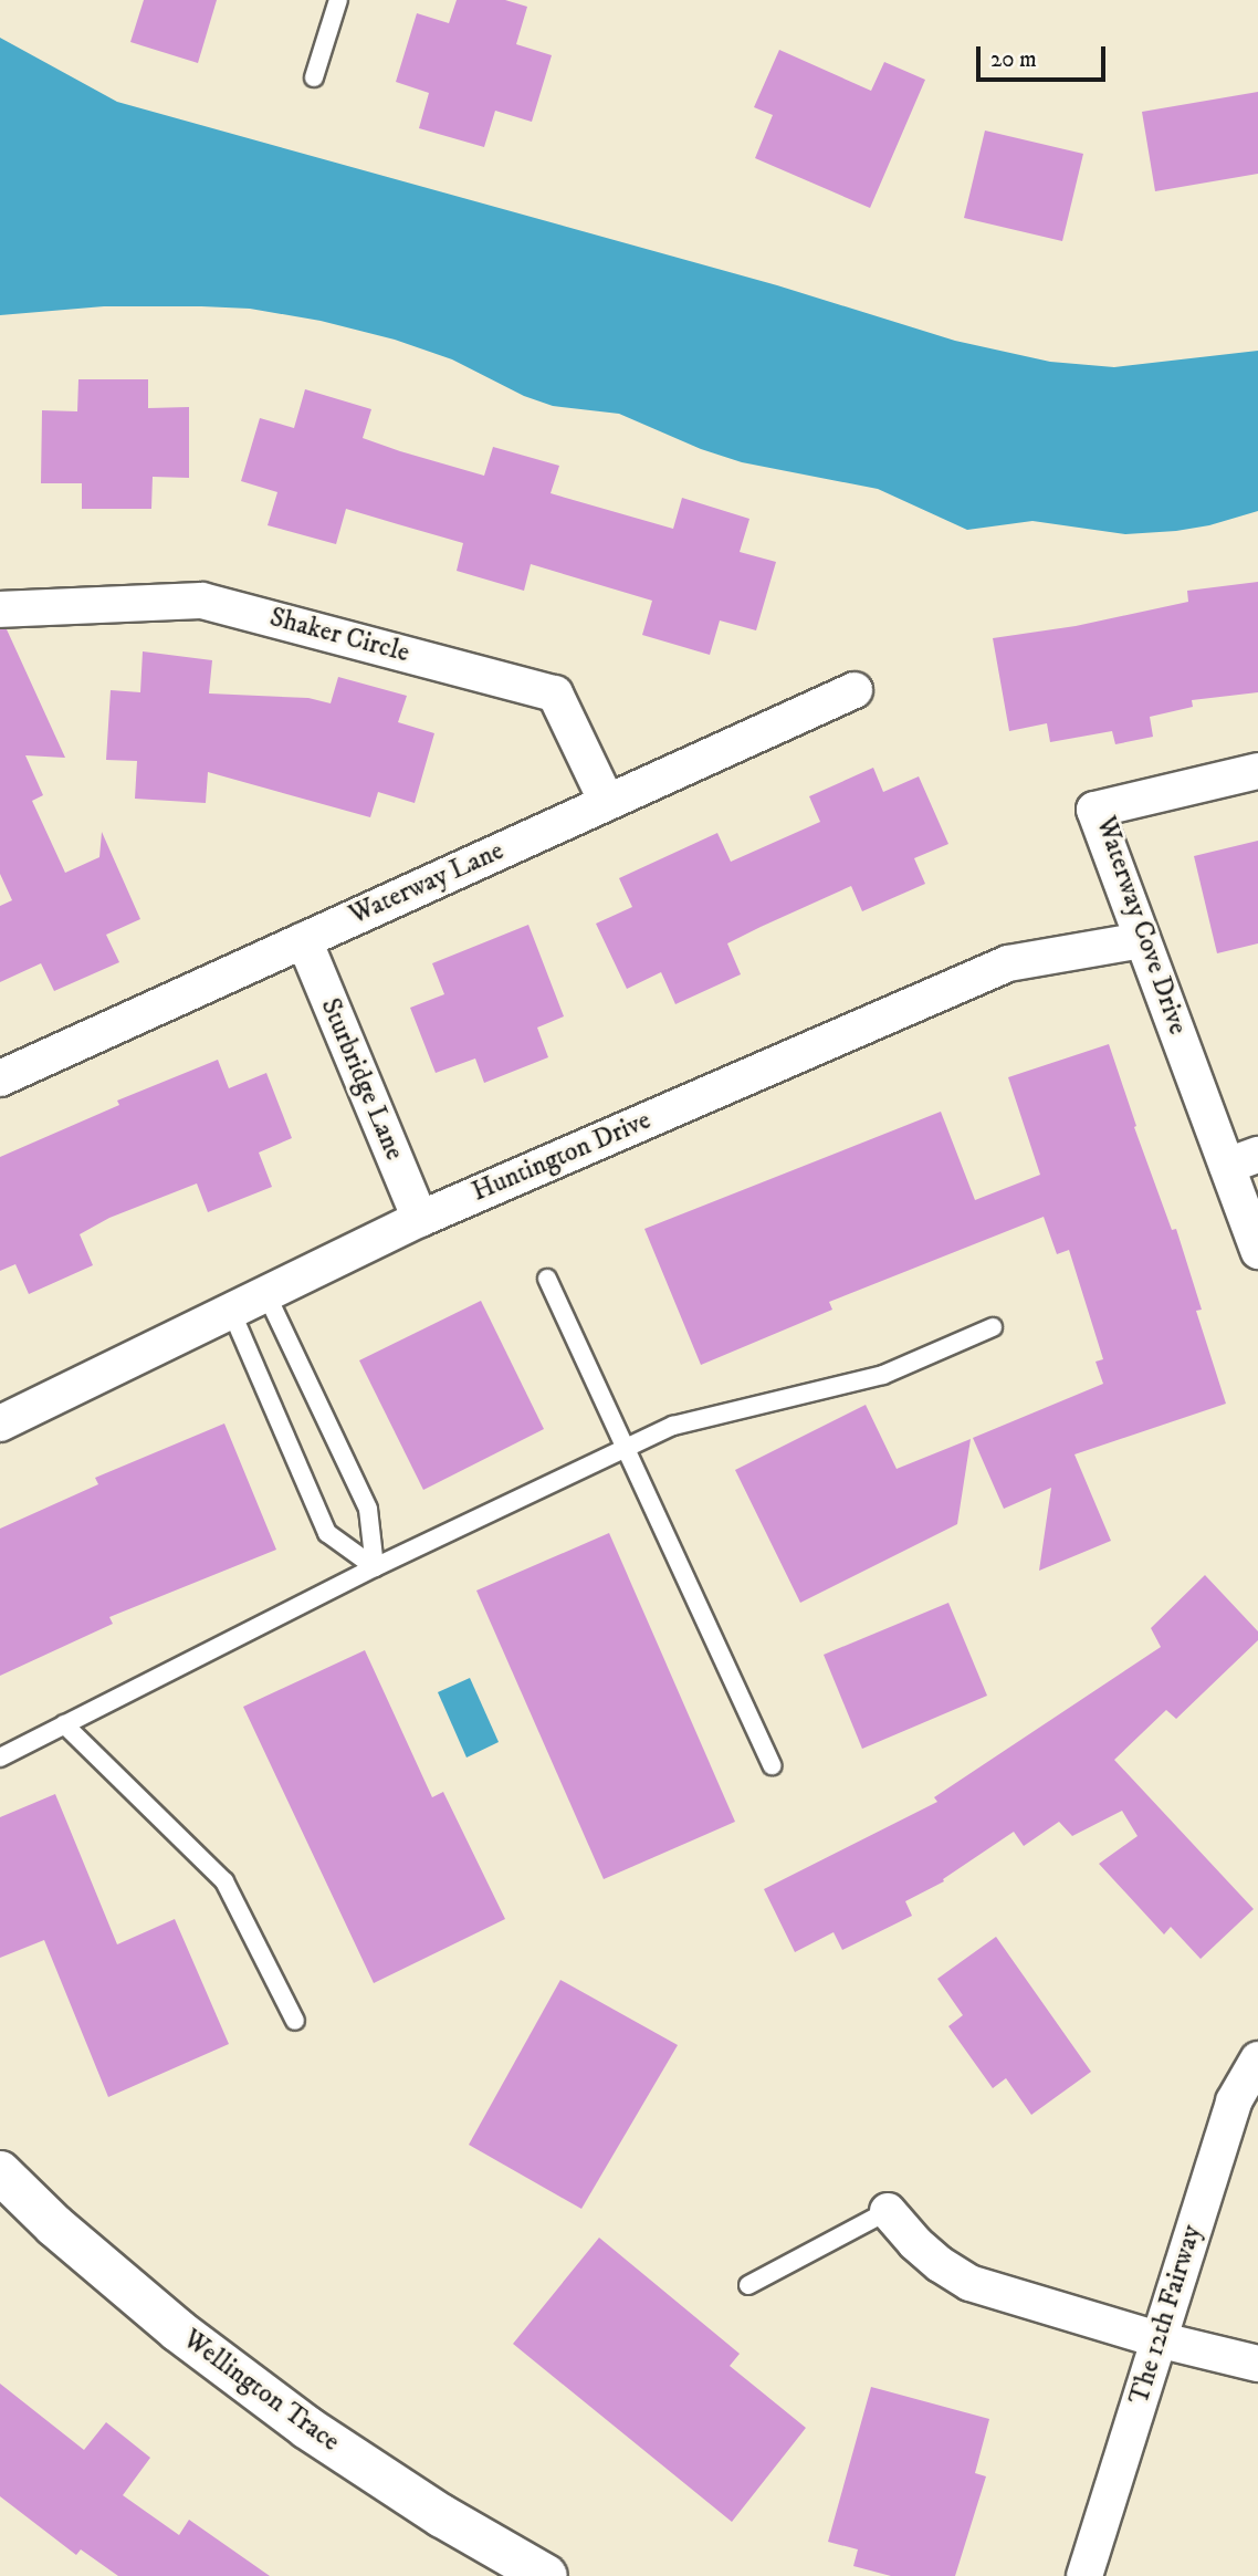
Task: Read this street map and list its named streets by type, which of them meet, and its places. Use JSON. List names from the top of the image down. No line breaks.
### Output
{"streets":{"street":["Shaker Circle","Waterway Lane","Waterway Cove Drive","Sturbridge Lane","Huntington Drive","The 12th Fairway","Wellington Trace"]},"crossings":[["Shaker Circle","Waterway Lane"],["Waterway Lane","Sturbridge Lane"],["Waterway Cove Drive","Huntington Drive"],["Sturbridge Lane","Huntington Drive"]],"scale_bar":"20 m"}
